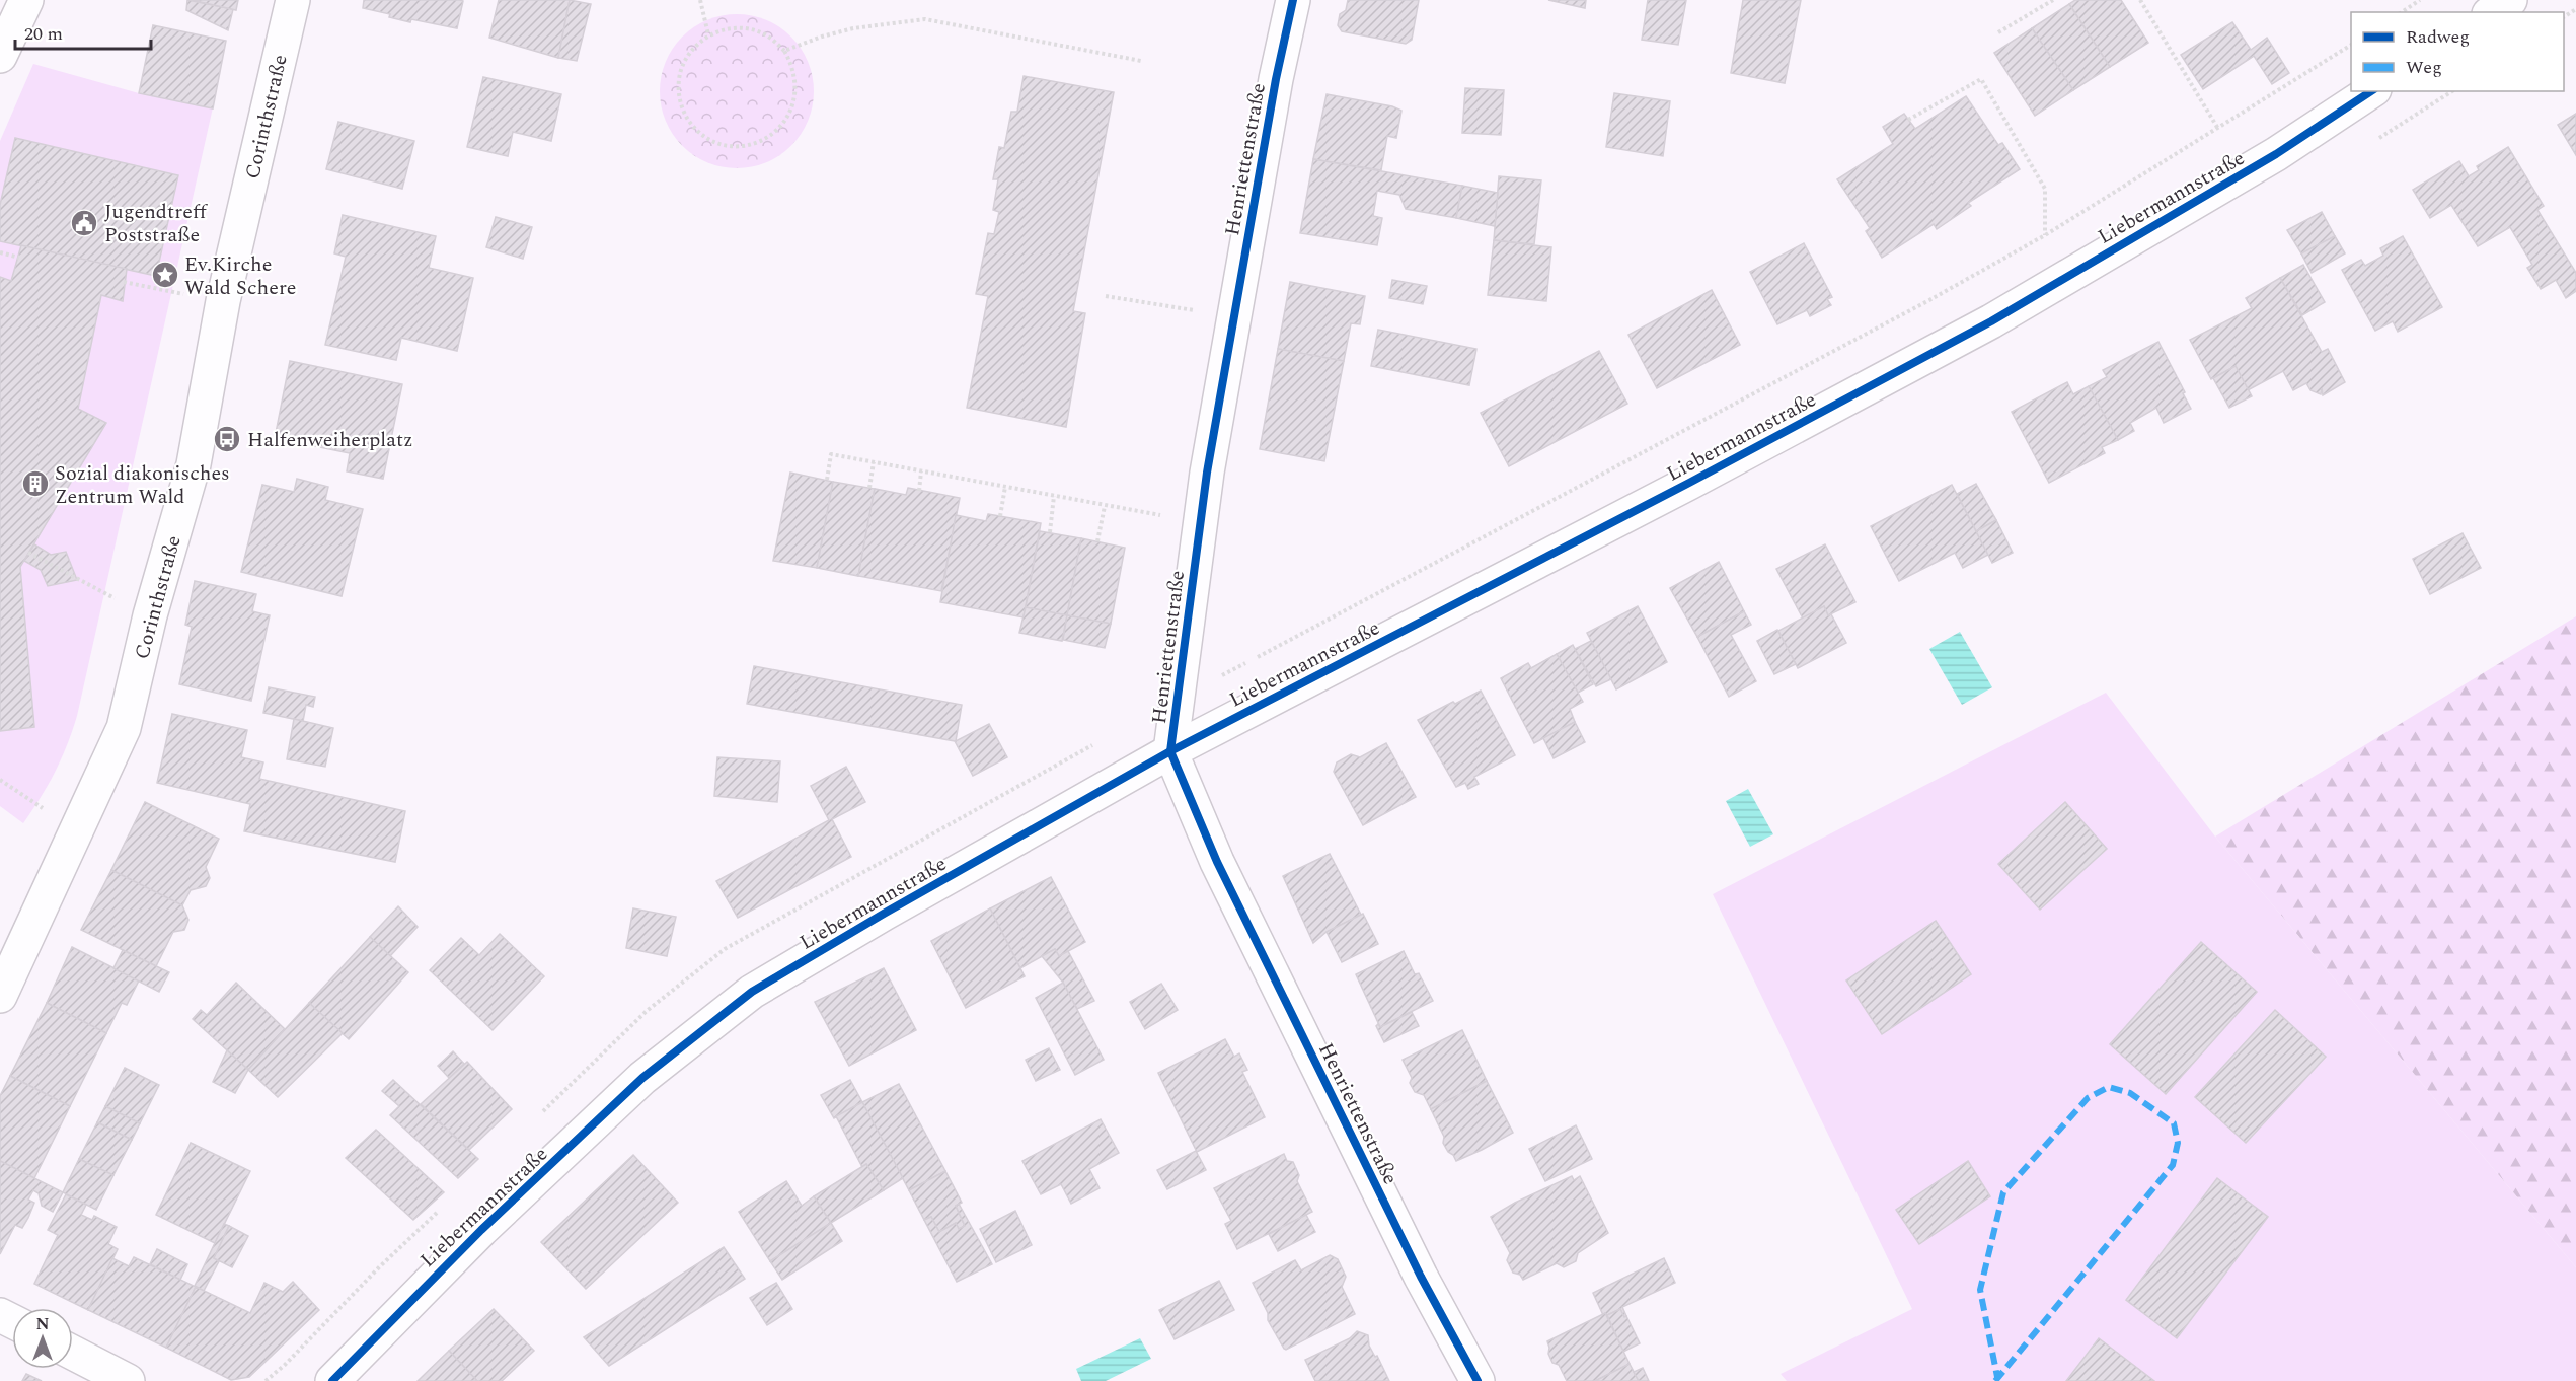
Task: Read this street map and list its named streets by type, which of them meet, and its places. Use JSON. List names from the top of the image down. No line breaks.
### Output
{"streets":{"street":["Corinthstraße","Henriettenstraße","Liebermannstraße"]},"crossings":[["Henriettenstraße","Liebermannstraße"]],"places":{"public building":["Jugendtreff Poststraße"],"place":["Ev.Kirche Wald Schere"],"bus stop":["Halfenweiherplatz"],"building":["Sozial diakonisches Zentrum Wald"]},"legend":["Radweg","Weg"],"scale_bar":"20 m","north":"top"}
